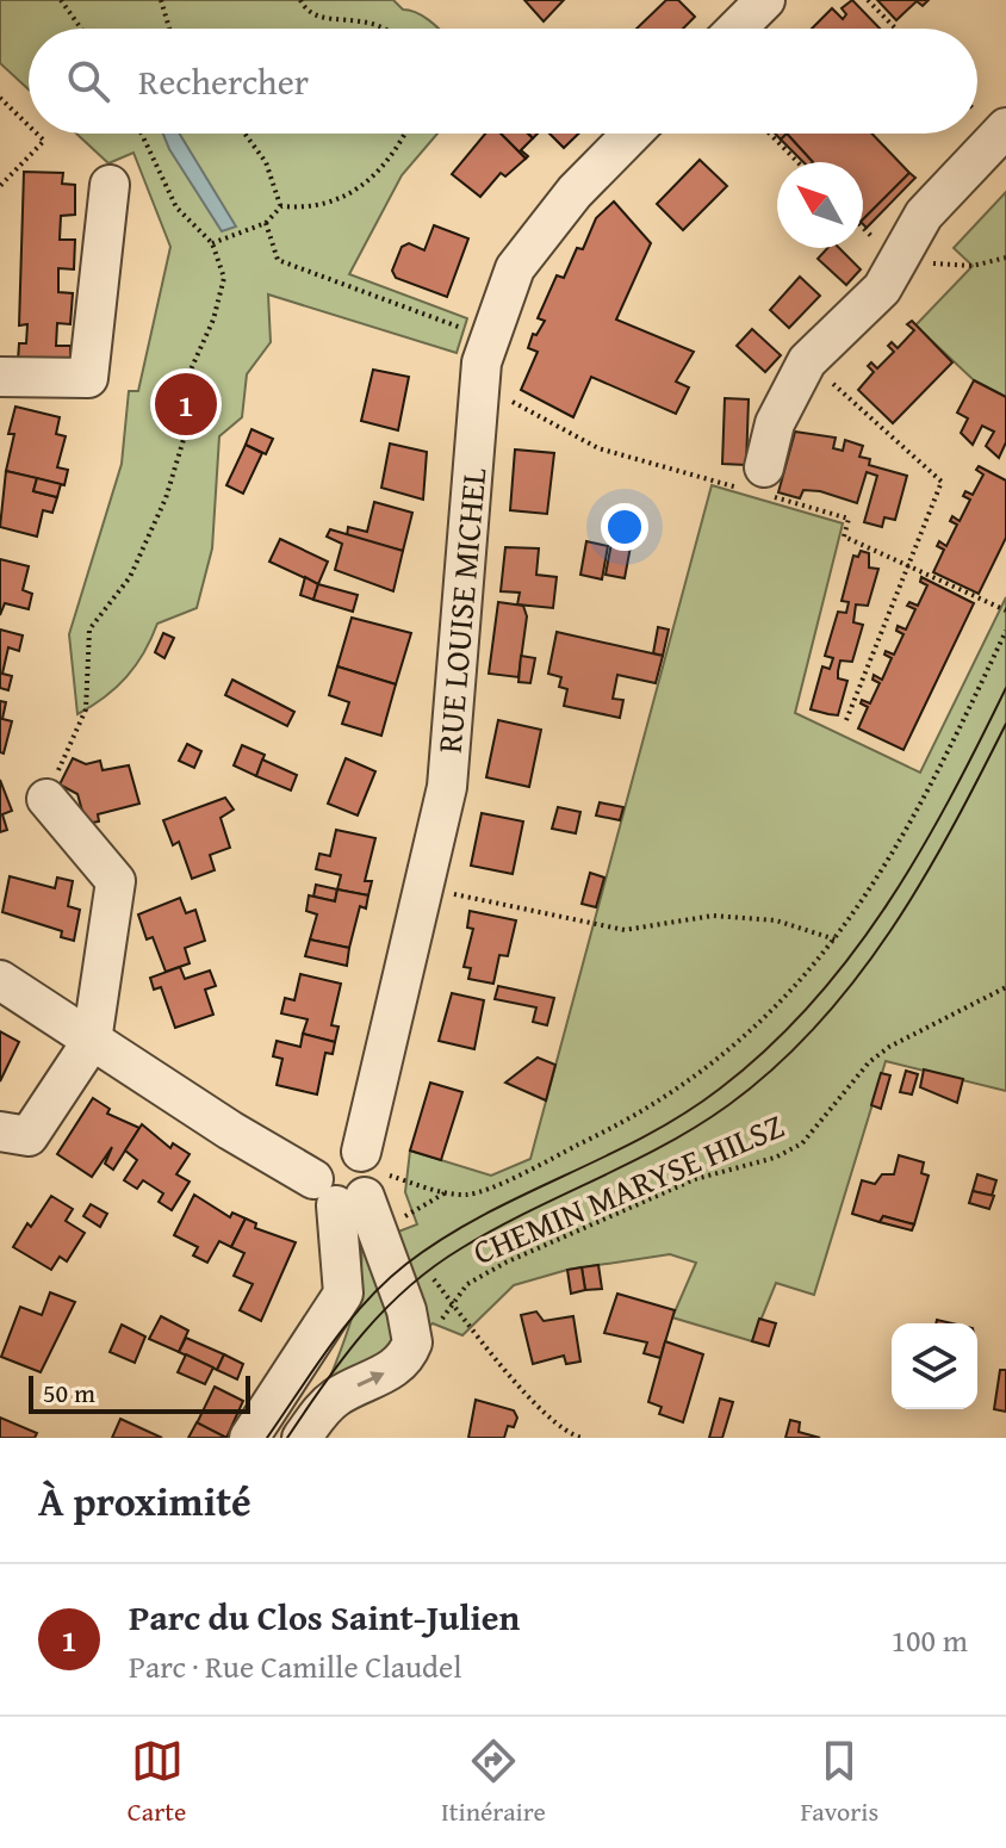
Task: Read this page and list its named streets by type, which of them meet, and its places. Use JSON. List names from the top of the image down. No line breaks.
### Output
{"streets":{"street":["RUE LOUISE MICHEL"],"path":["CHEMIN MARYSE HILSZ"]},"scale_bar":"50 m","north":"top left","page":{"search":"Rechercher","pins":"1","scale":"50 m","heading":"À proximité","list":[{"mark":"1","name":"Parc du Clos Saint-Julien","note":"Parc · Rue Camille Claudel","value":"100 m"}],"nav":["Carte","Itinéraire","Favoris"]}}
